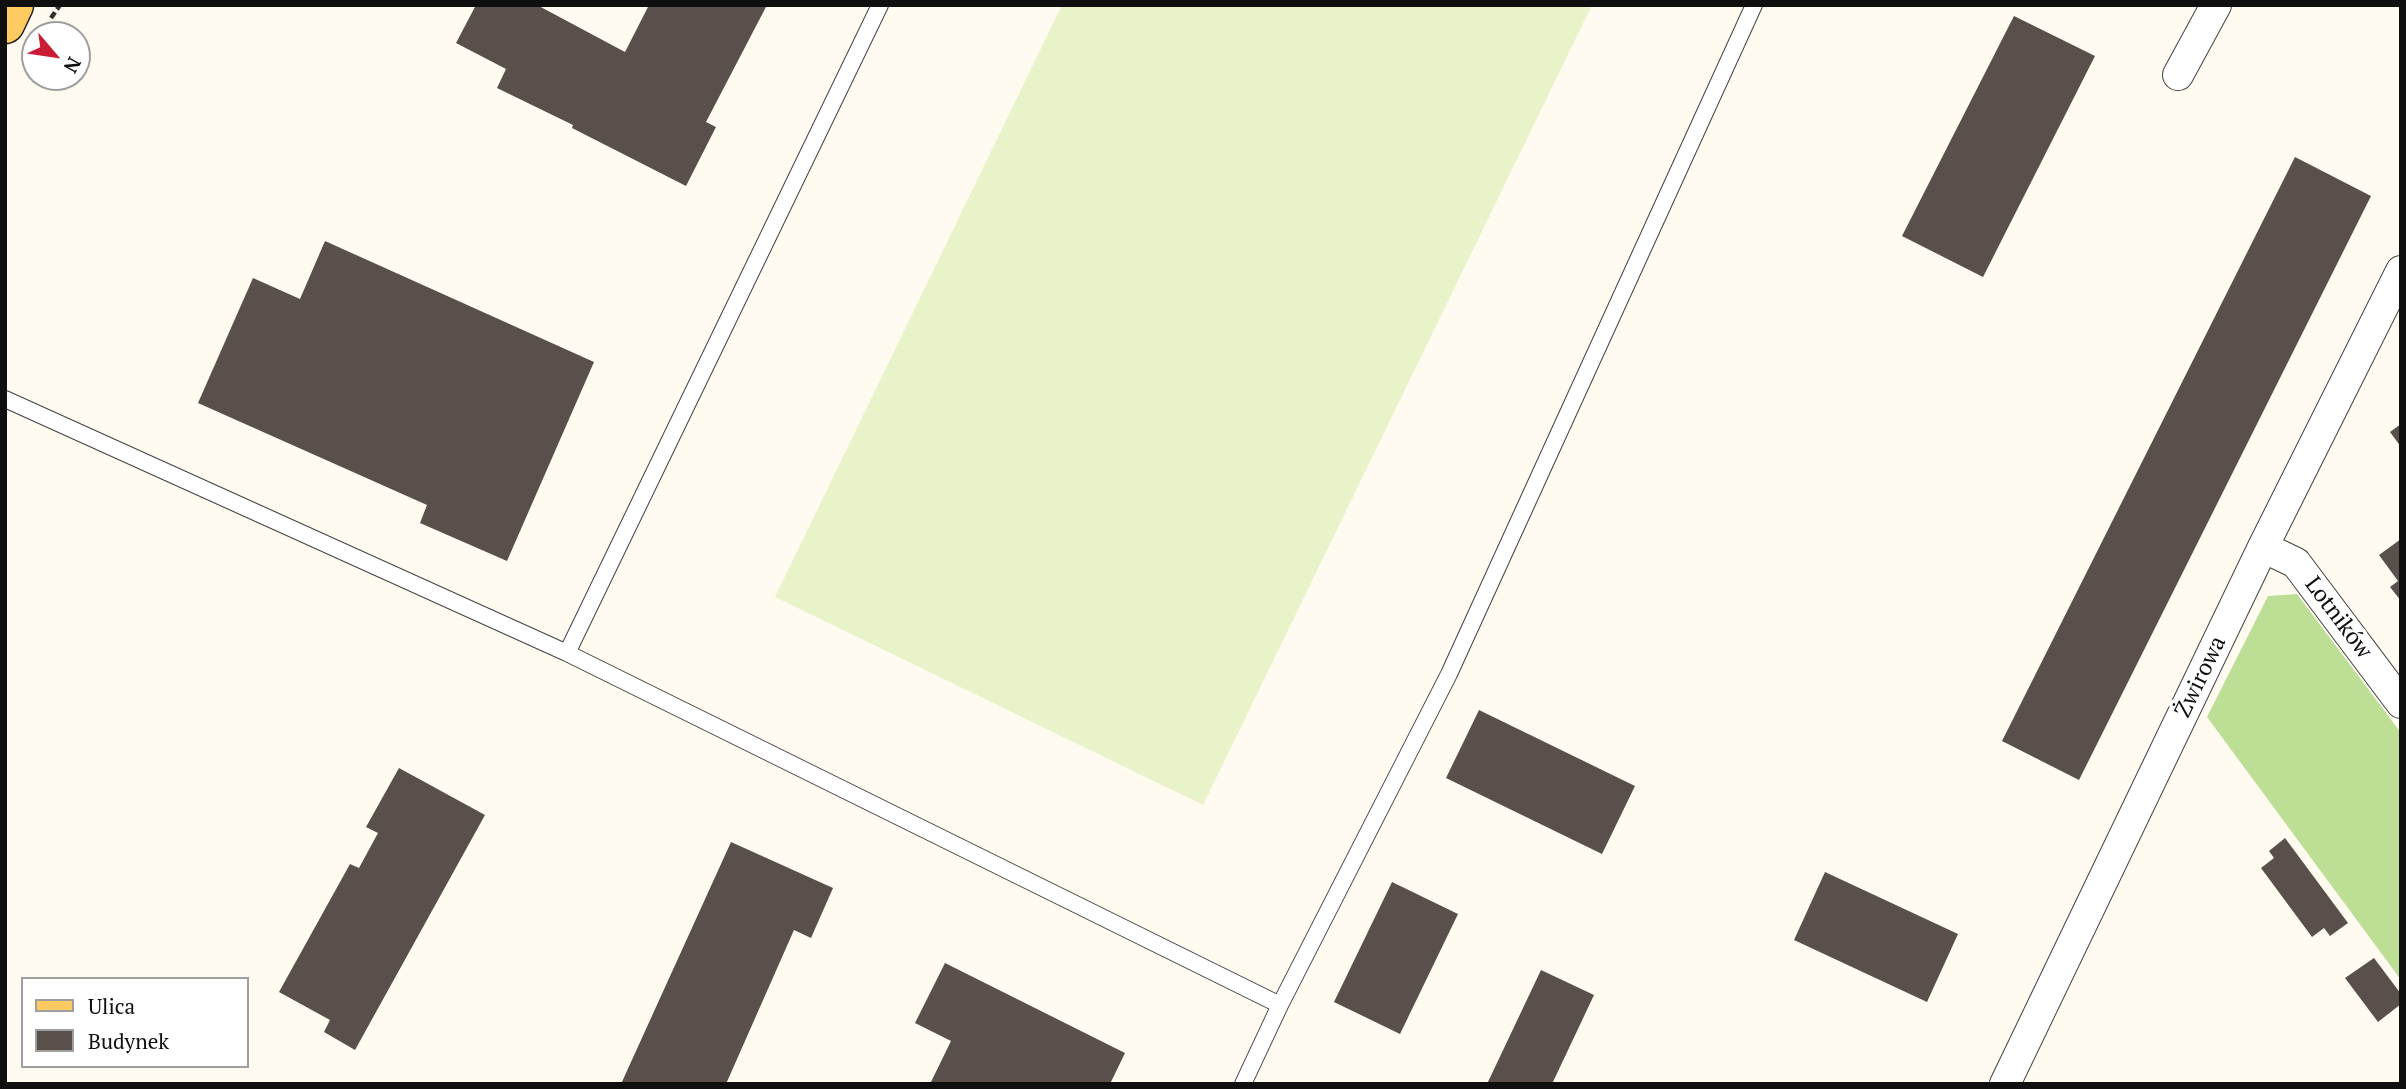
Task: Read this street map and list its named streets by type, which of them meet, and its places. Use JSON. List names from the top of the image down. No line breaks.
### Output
{"streets":{"street":["Lotników","Żwirowa"]},"crossings":[["Lotników","Żwirowa"]],"legend":["Ulica","Budynek"],"north":"bottom right"}
